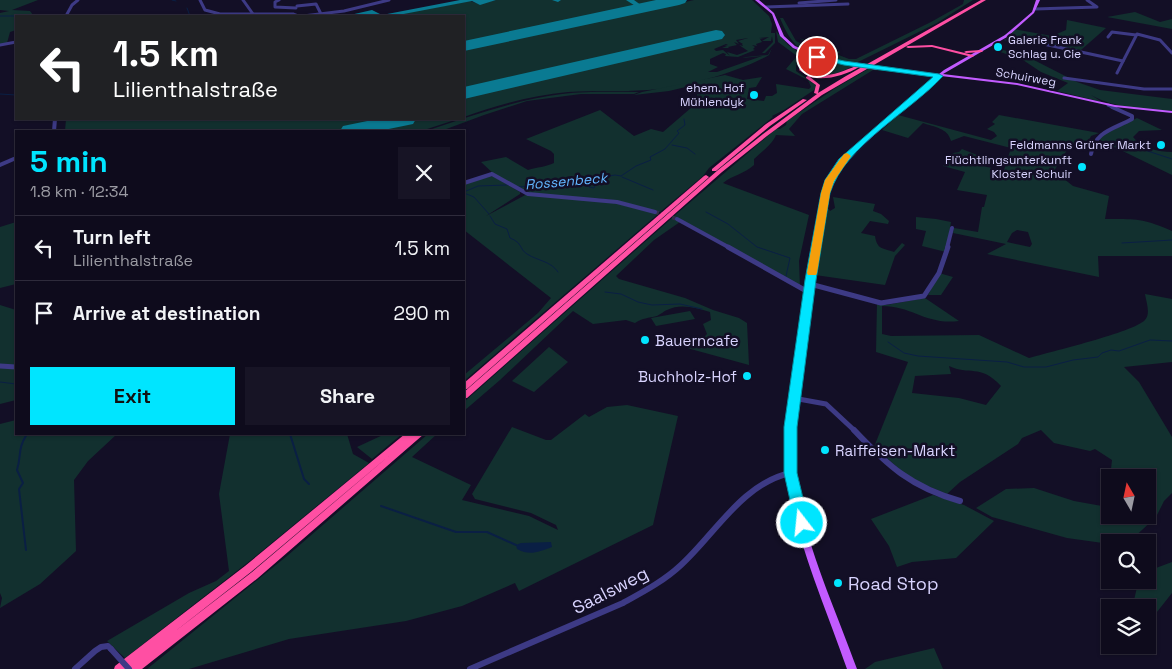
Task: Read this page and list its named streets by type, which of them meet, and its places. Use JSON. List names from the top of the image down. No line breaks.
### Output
{"streets":{"main road":["Schuirweg"],"street":["Saalsweg"]},"water":["Rossenbeck"],"places":["Galerie Frank Schlag u. Cie","ehem. Hof Mühlendyk","Feldmanns Grüner Markt","Flüchtlingsunterkunft Kloster Schuir","Bauerncafe","Buchholz-Hof","Raiffeisen-Markt","Road Stop"],"north":"top","page":{"turn":["1.5 km","Lilienthalstraße"],"heading":["5 min","1.8 km · 12:34"],"list":[{"name":"Turn left","note":"Lilienthalstraße","value":"1.5 km"},{"name":"Arrive at destination","value":"290 m"}],"buttons":["Exit","Share"]}}
